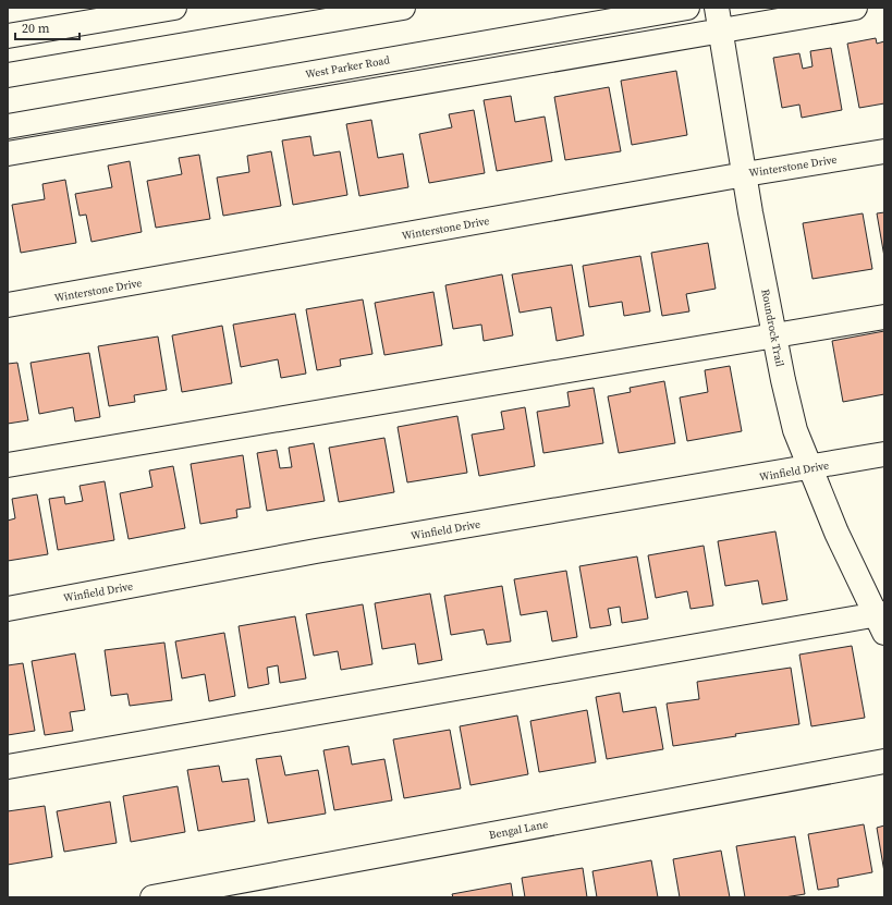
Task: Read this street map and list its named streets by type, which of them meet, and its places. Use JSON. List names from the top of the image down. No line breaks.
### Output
{"streets":{"street":["West Parker Road","Winterstone Drive","Roundrock Trail","Winfield Drive","Bengal Lane"]},"crossings":[["Winterstone Drive","Roundrock Trail"],["Roundrock Trail","Winfield Drive"]],"scale_bar":"20 m"}
